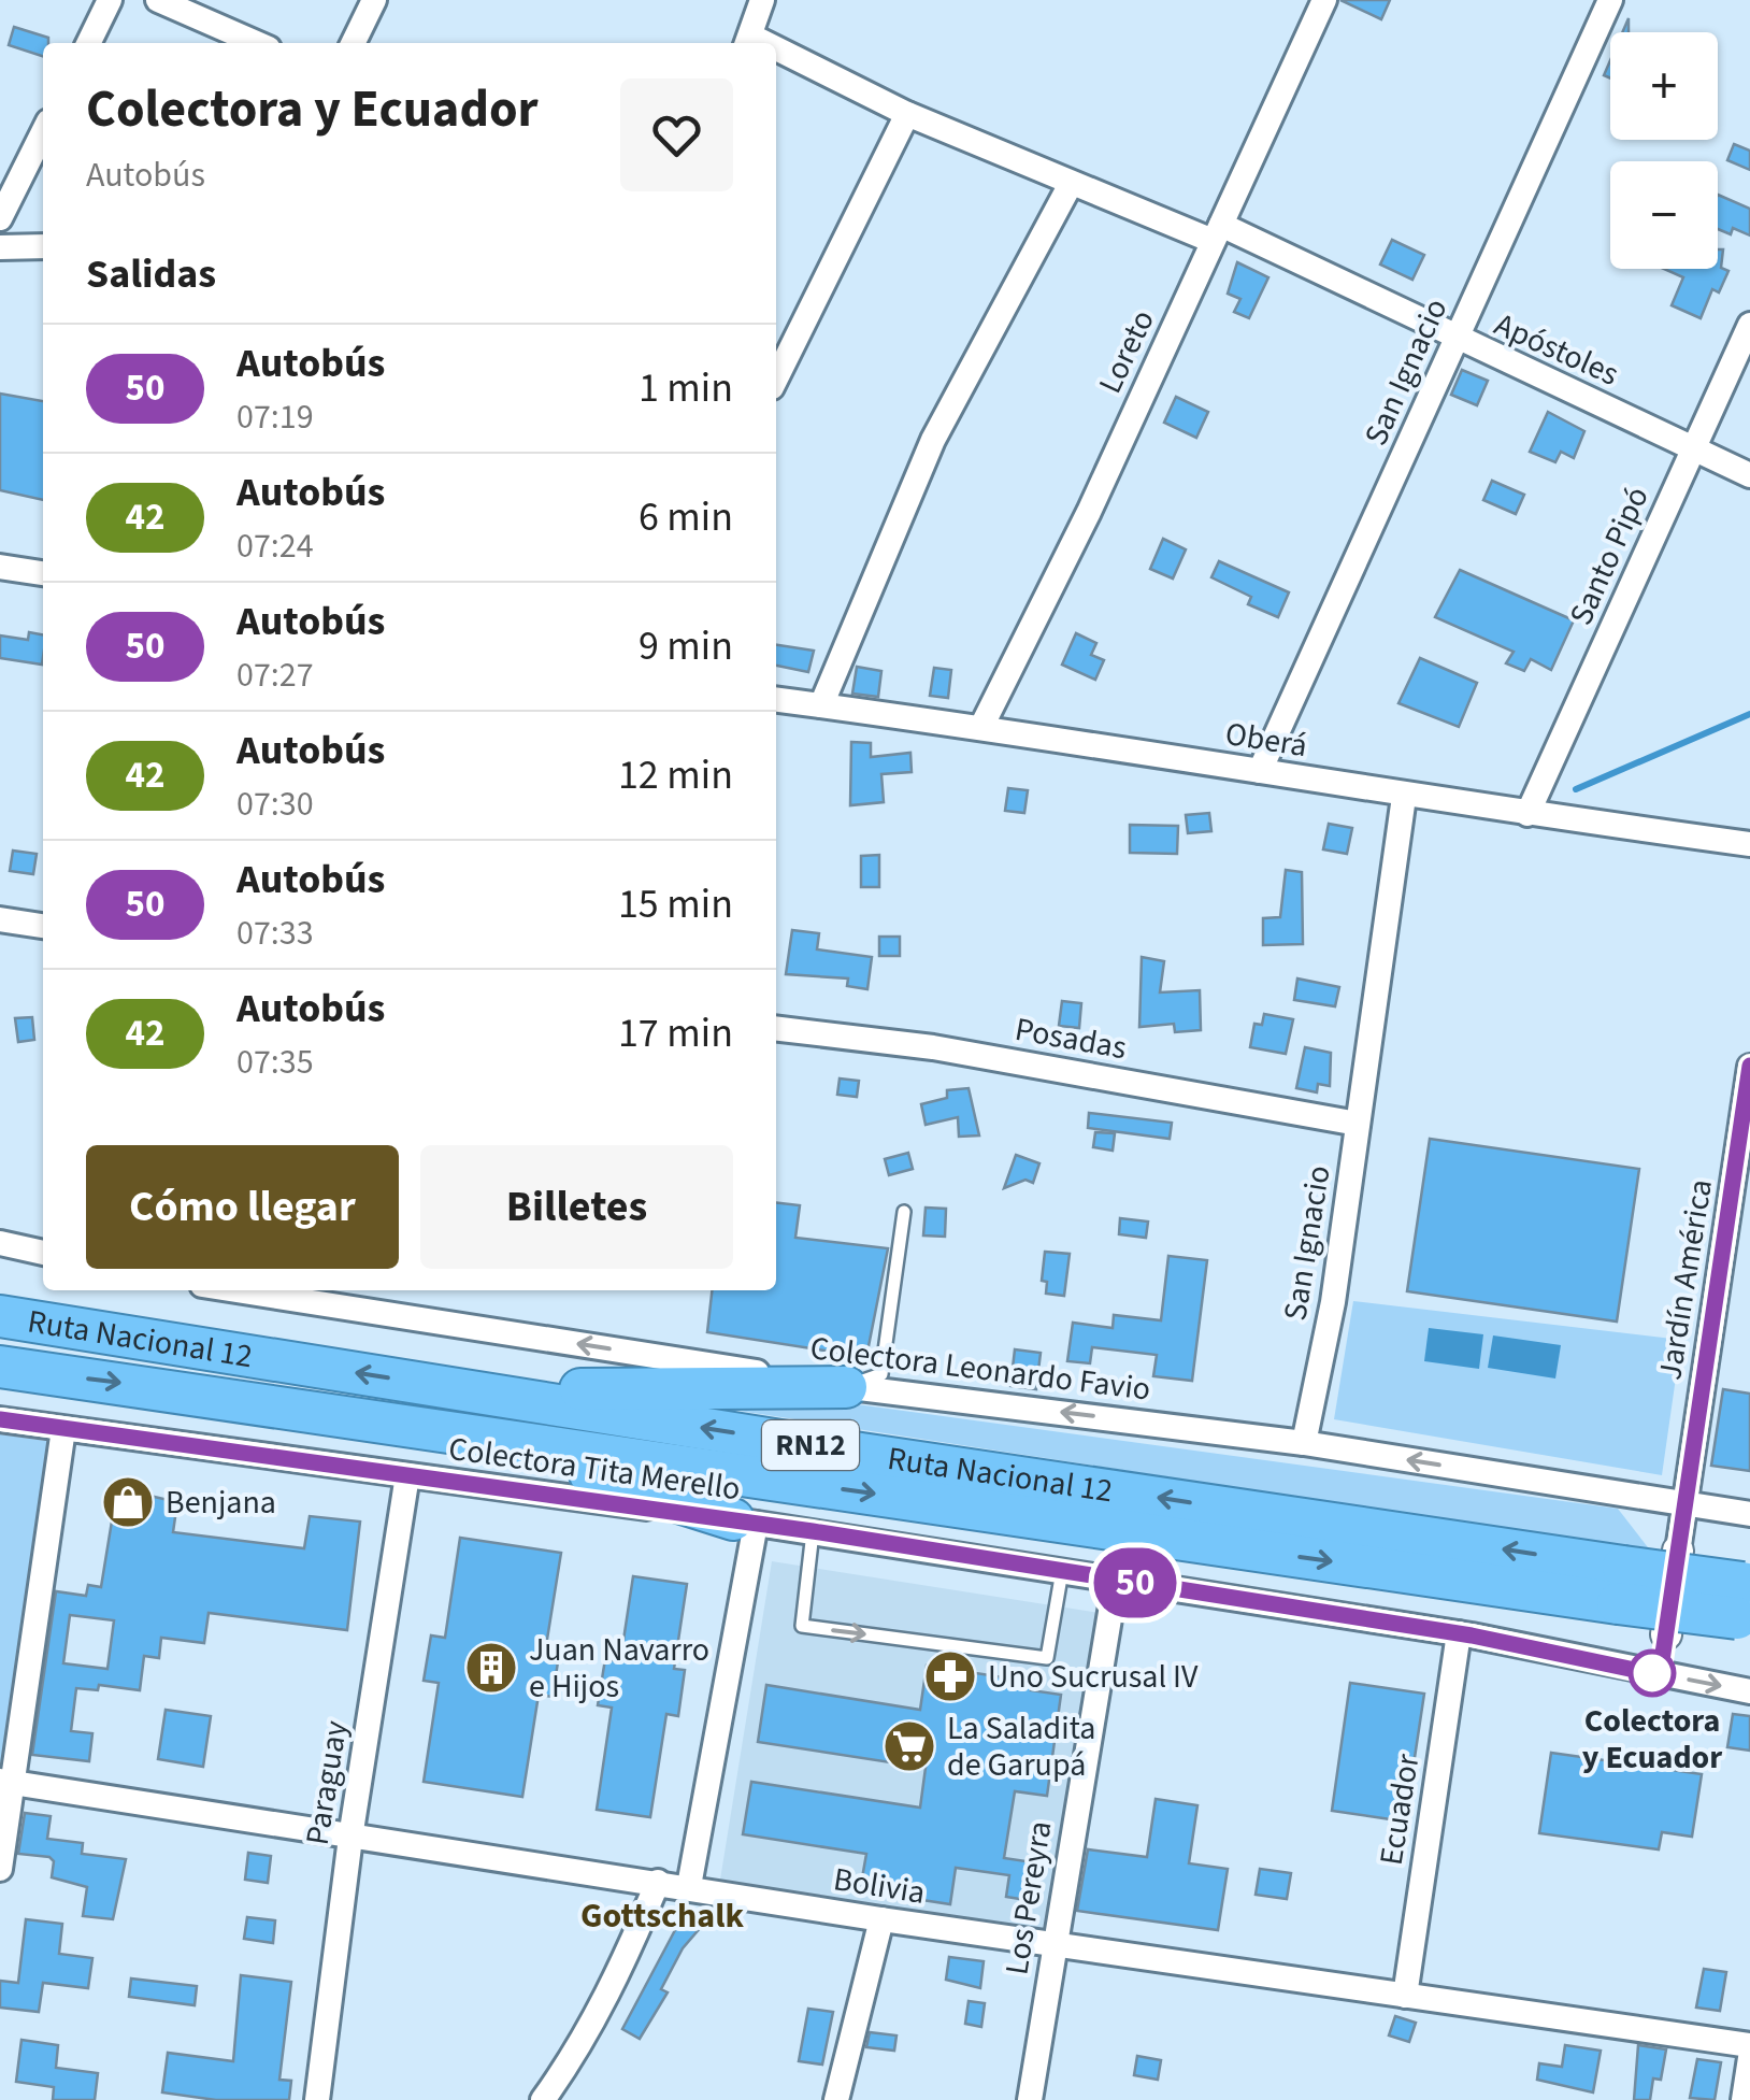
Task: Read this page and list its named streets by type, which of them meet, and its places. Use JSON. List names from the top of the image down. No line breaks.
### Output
{"streets":{"highway":["Ruta Nacional 12","RN12"],"street":["Apóstoles","Loreto","San Ignacio","Santo Pipó","Oberá","Posadas","Jardín América","Colectora Leonardo Favio","Colectora Tita Merello","Paraguay","Ecuador","Bolivia","Los Pereyra"]},"crossings":[["Apóstoles","Loreto"],["Apóstoles","San Ignacio"],["Apóstoles","Santo Pipó"],["Loreto","Oberá"],["San Ignacio","Oberá"],["San Ignacio","Posadas"],["San Ignacio","Colectora Leonardo Favio"],["Santo Pipó","Oberá"],["Jardín América","Colectora Leonardo Favio"],["Colectora Tita Merello","Paraguay"],["Colectora Tita Merello","Ecuador"],["Colectora Tita Merello","Los Pereyra"],["Paraguay","Bolivia"],["Ecuador","Bolivia"],["Bolivia","Los Pereyra"]],"one_way":["Colectora Leonardo Favio"],"districts":["Gottschalk"],"places":{"shop":["Benjana"],"building":["Juan Navarro e Hijos"],"other":["Colectora y Ecuador"],"pharmacy":["Uno Sucrusal IV"],"supermarket":["La Saladita de Garupá"]},"lines":["bus line 50"],"page":{"on_map":"50","map_buttons":["+","−"],"heading":[["Colectora y Ecuador","Autobús"],"Salidas"],"list":[{"mark":"50","name":"Autobús","note":"07:19","value":"1 min"},{"mark":"42","name":"Autobús","note":"07:24","value":"6 min"},{"mark":"50","name":"Autobús","note":"07:27","value":"9 min"},{"mark":"42","name":"Autobús","note":"07:30","value":"12 min"},{"mark":"50","name":"Autobús","note":"07:33","value":"15 min"},{"mark":"42","name":"Autobús","note":"07:35","value":"17 min"}],"buttons":["Cómo llegar","Billetes"]}}
